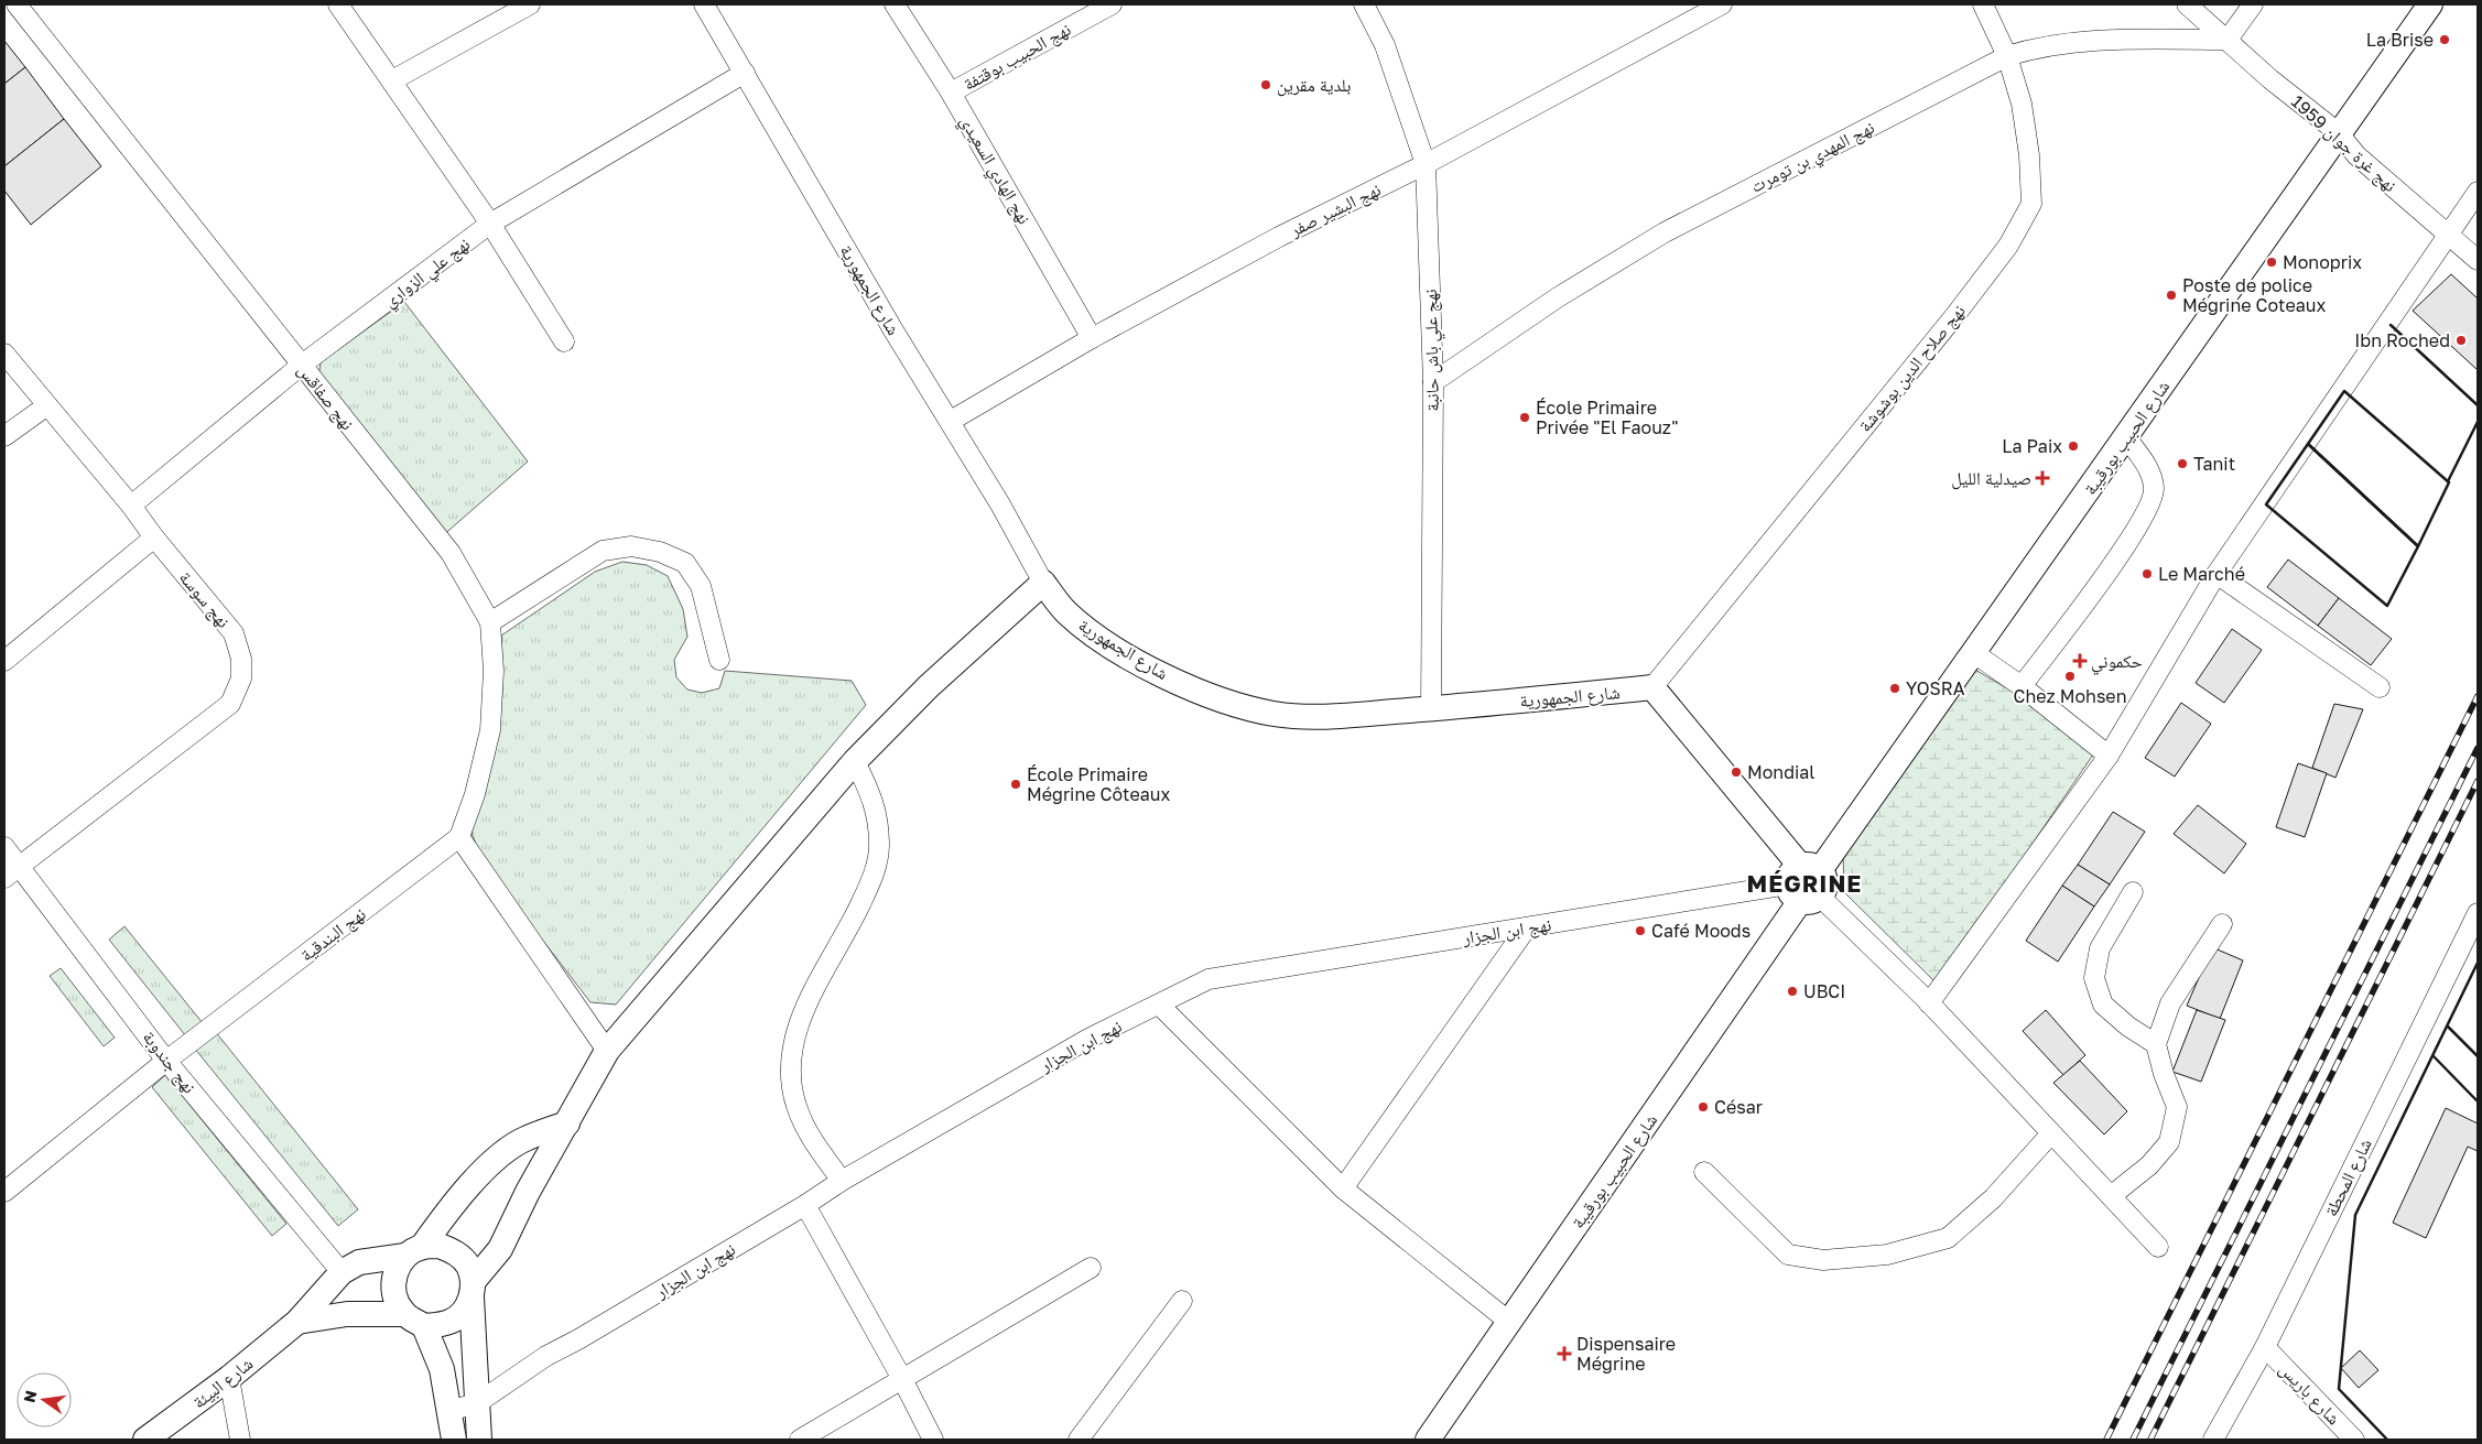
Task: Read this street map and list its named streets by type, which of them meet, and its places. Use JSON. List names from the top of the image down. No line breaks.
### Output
{"streets":{"street":["نهج الحبيب بوقتفة","نهج غرة جوان 1959","نهج المهدي بن تومرت","نهج الهادي السعيدي","نهج البشير صفر","نهج علي الزواري","شارع الجمهورية","نهج علي باش حانبة","نهج صلاح الدين بوشوشة","نهج صفاقس","شارع الحبيب بورقيبة","نهج سوسة","نهج ابن الجزار","نهج البندقية","نهج جندوبة","شارع المحطة","شارع البيئة","شارع باريس"]},"crossings":[["نهج الحبيب بوقتفة","نهج الهادي السعيدي"],["نهج غرة جوان 1959","نهج المهدي بن تومرت"],["نهج غرة جوان 1959","شارع الحبيب بورقيبة"],["نهج المهدي بن تومرت","نهج علي باش حانبة"],["نهج المهدي بن تومرت","نهج صلاح الدين بوشوشة"],["نهج الهادي السعيدي","نهج البشير صفر"],["نهج البشير صفر","شارع الجمهورية"],["نهج البشير صفر","نهج علي باش حانبة"],["نهج علي الزواري","شارع الجمهورية"],["نهج علي الزواري","نهج صفاقس"],["نهج علي الزواري","نهج سوسة"],["شارع الجمهورية","نهج علي باش حانبة"],["شارع الجمهورية","نهج صلاح الدين بوشوشة"],["نهج صفاقس","نهج البندقية"],["شارع الحبيب بورقيبة","نهج ابن الجزار"],["نهج سوسة","نهج جندوبة"],["نهج البندقية","نهج جندوبة"],["نهج جندوبة","شارع البيئة"],["شارع المحطة","شارع باريس"]],"districts":["MÉGRINE"],"places":{"other":["La Brise","بلدية مقرين","Monoprix","Poste de police Mégrine Coteaux","Ibn Roched","École Primaire Privée \"El Faouz\"","La Paix","Tanit","Le Marché","Chez Mohsen","YOSRA","Mondial","École Primaire Mégrine Côteaux","Café Moods","UBCI","César"],"health":["صيدلية الليل","حكموني","Dispensaire Mégrine"]},"north":"left"}
